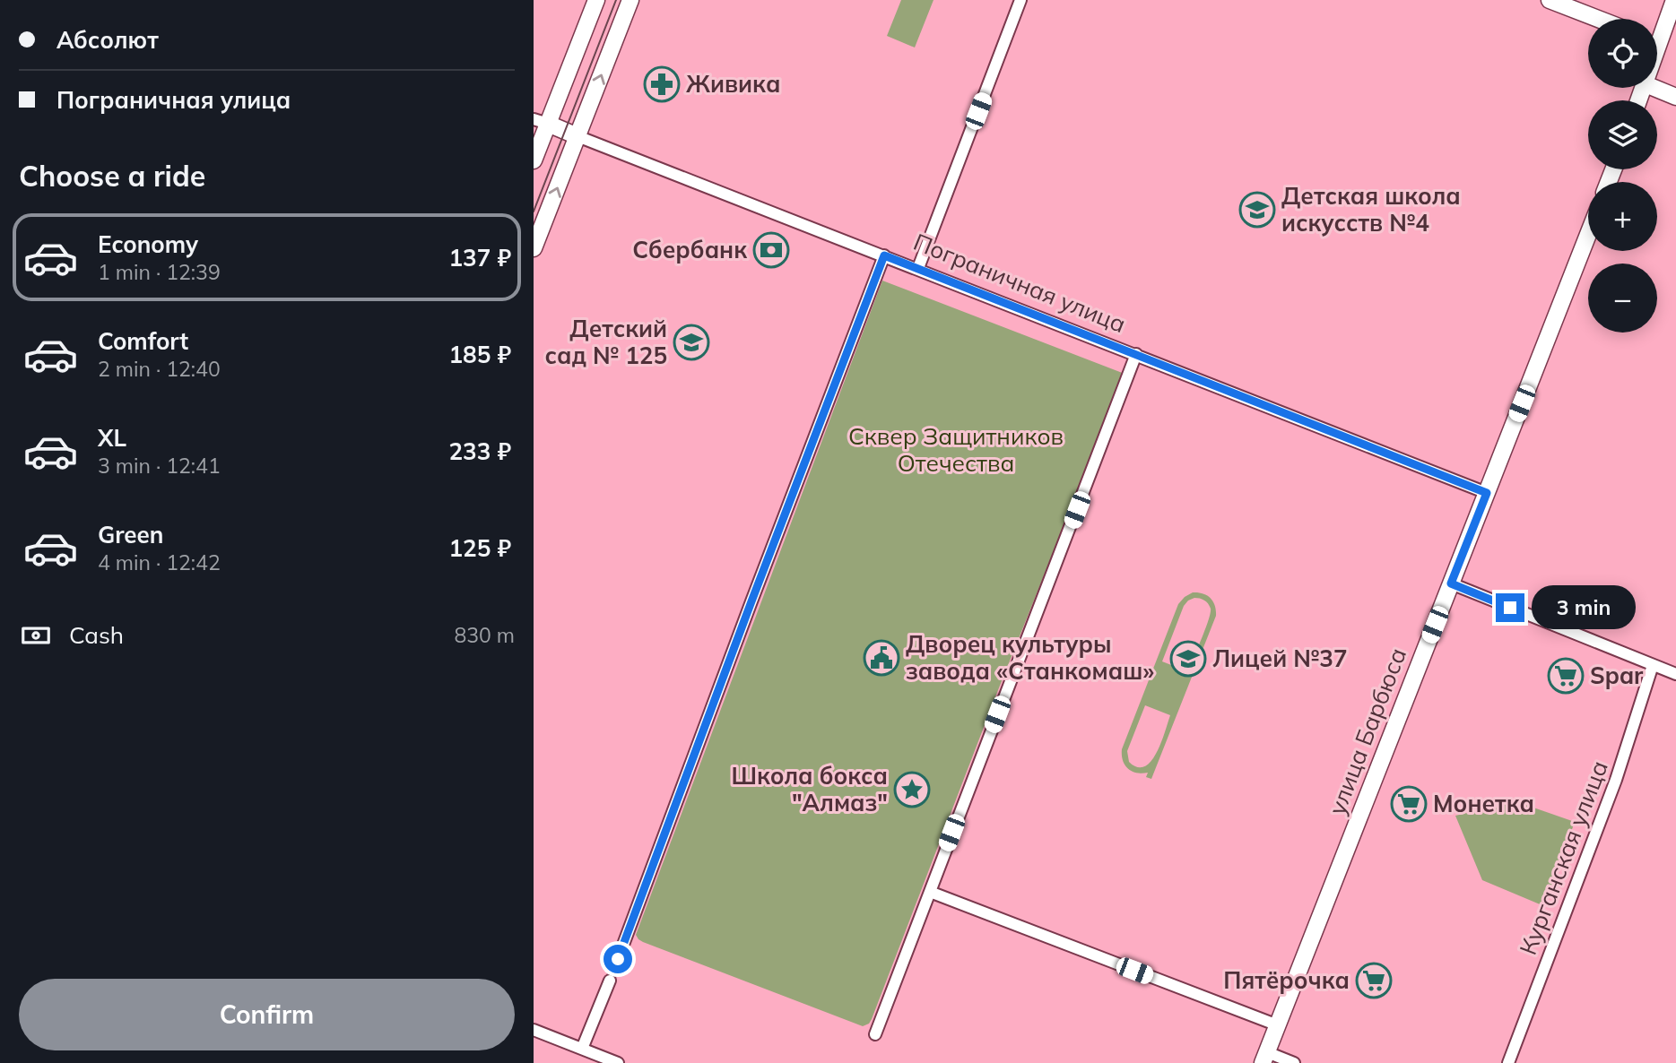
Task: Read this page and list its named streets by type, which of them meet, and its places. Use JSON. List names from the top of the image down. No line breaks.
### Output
{"streets":{"street":["Пограничная улица","улица Барбюса","Курганская улица"]},"crossings":[["Пограничная улица","улица Барбюса"]],"parks":["Сквер Защитников Отечества"],"places":{"pharmacy":["Живика"],"school or university":["Детская школа искусств №4","Детский сад № 125","Лицей №37"],"bank":["Сбербанк"],"public building":["Дворец культуры завода «Станкомаш»"],"supermarket":["Spar","Монетка","Пятёрочка"],"place":["Школа бокса \"Алмаз\""]},"page":{"banner":["Абсолют","Пограничная улица"],"map_buttons":["+","−"],"heading":"Choose a ride","list":[{"name":"Economy","note":"1 min · 12:39","value":"137 ₽"},{"name":"Comfort","note":"2 min · 12:40","value":"185 ₽"},{"name":"XL","note":"3 min · 12:41","value":"233 ₽"},{"name":"Green","note":"4 min · 12:42","value":"125 ₽"}],"bubble":"3 min","pay":["Cash","830 m"],"buttons":"Confirm"}}
